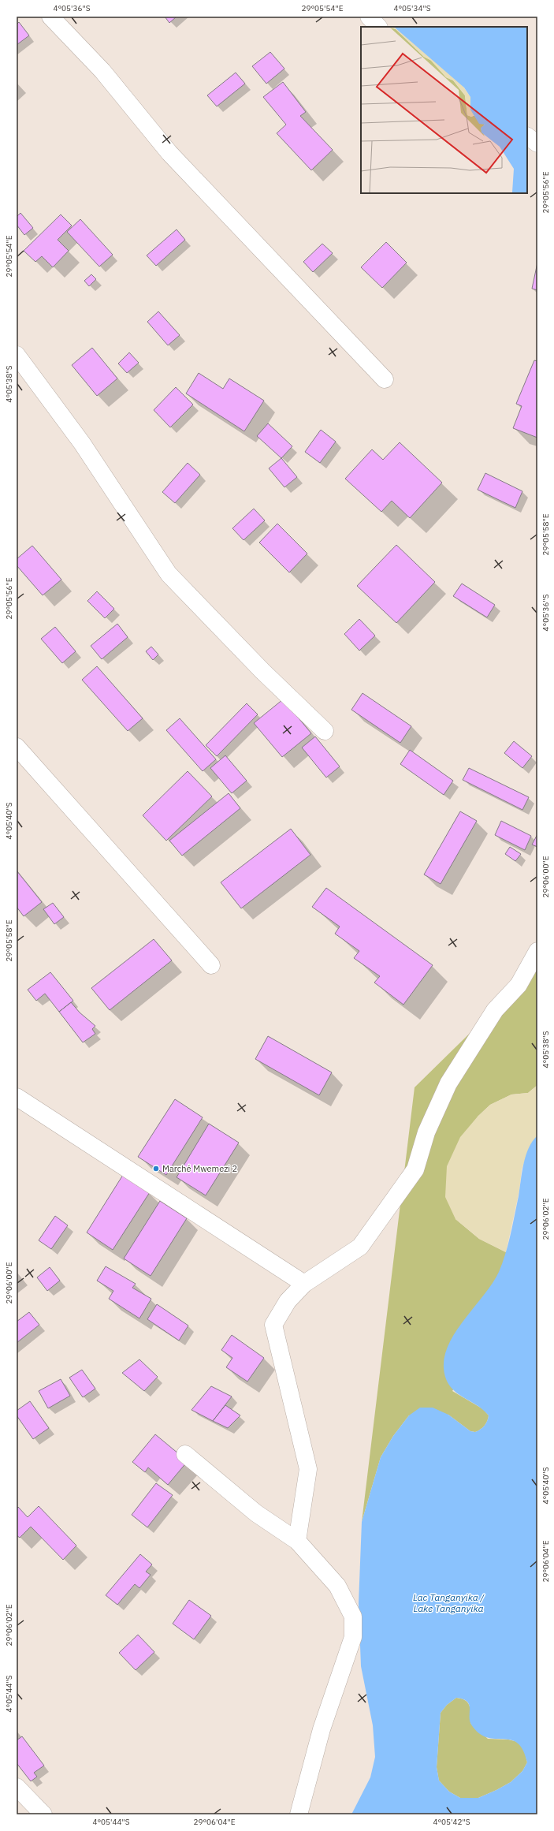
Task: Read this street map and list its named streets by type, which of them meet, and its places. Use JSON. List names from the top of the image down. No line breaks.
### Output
{"water":["Lac Tanganyika / Lake Tanganyika"],"places":["Marché Mwemezi 2"],"coordinates":["4°05'36\"S","29°05'54\"E","4°05'34\"S","29°05'56\"E","4°05'38\"S","29°05'58\"E","4°05'40\"S","29°06'00\"E","29°06'02\"E","29°06'04\"E","4°05'44\"S","4°05'42\"S"]}
